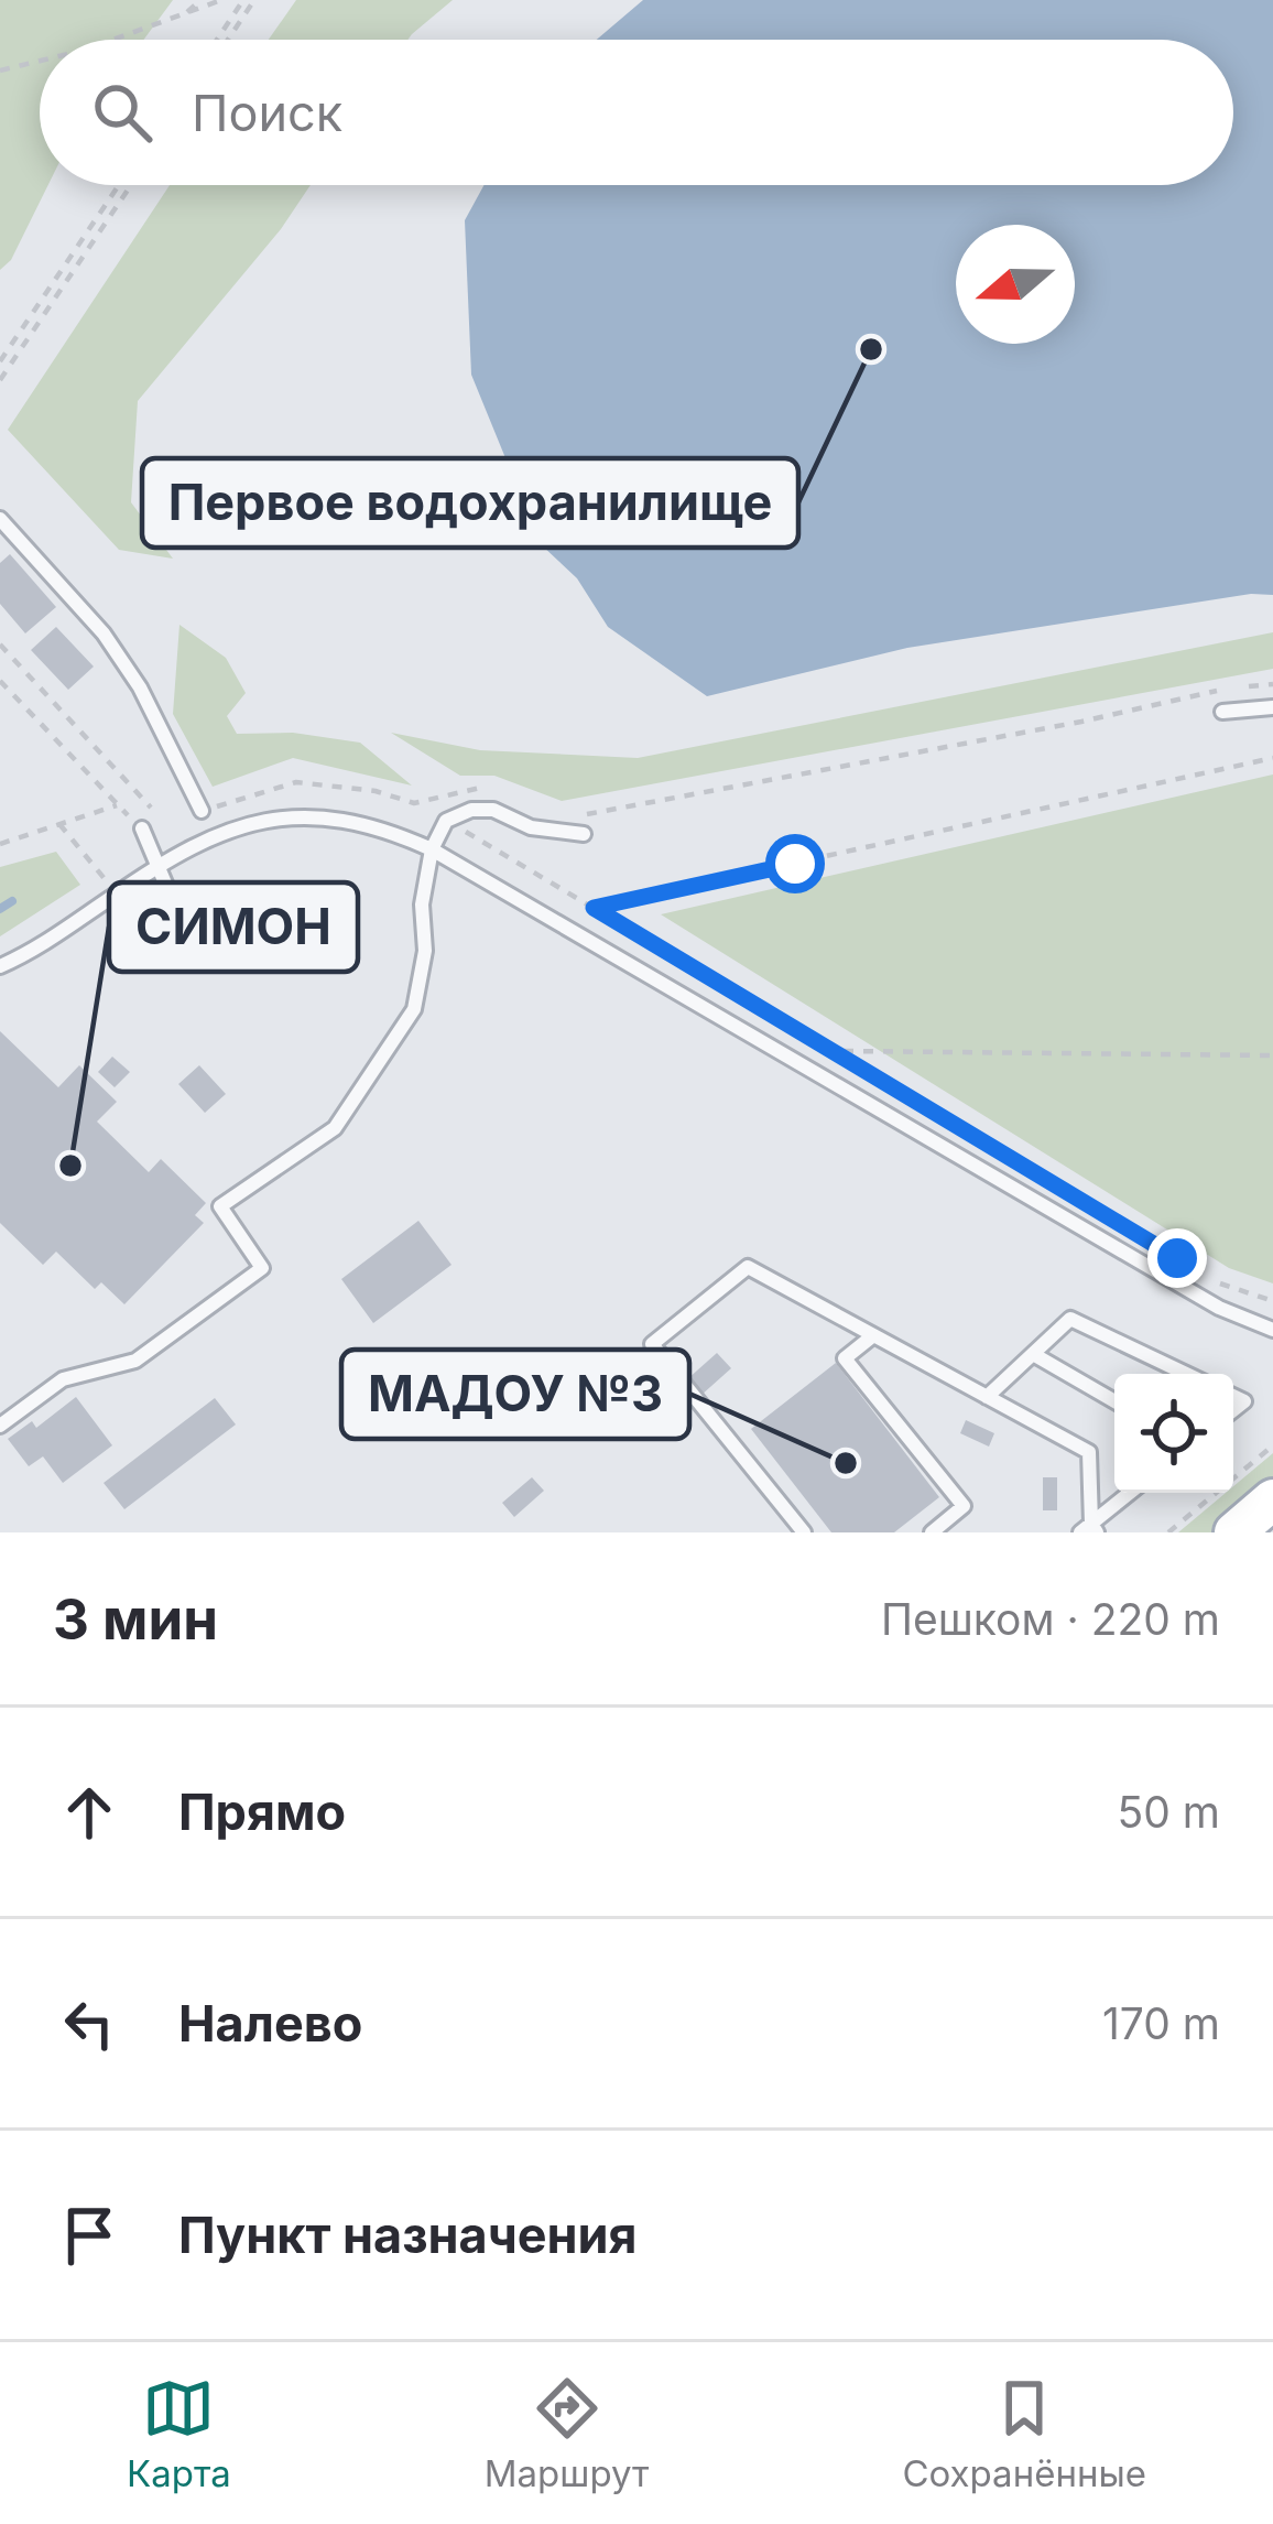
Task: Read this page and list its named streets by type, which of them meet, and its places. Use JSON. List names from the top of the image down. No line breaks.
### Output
{"places":["Первое водохранилище","СИМОН","МАДОУ №3"],"north":"left","page":{"search":"Поиск","heading":["3 мин","Пешком · 220 m"],"list":[["Прямо","50 m"],["Налево","170 m"],"Пункт назначения"],"nav":["Карта","Маршрут","Сохранённые"]}}
